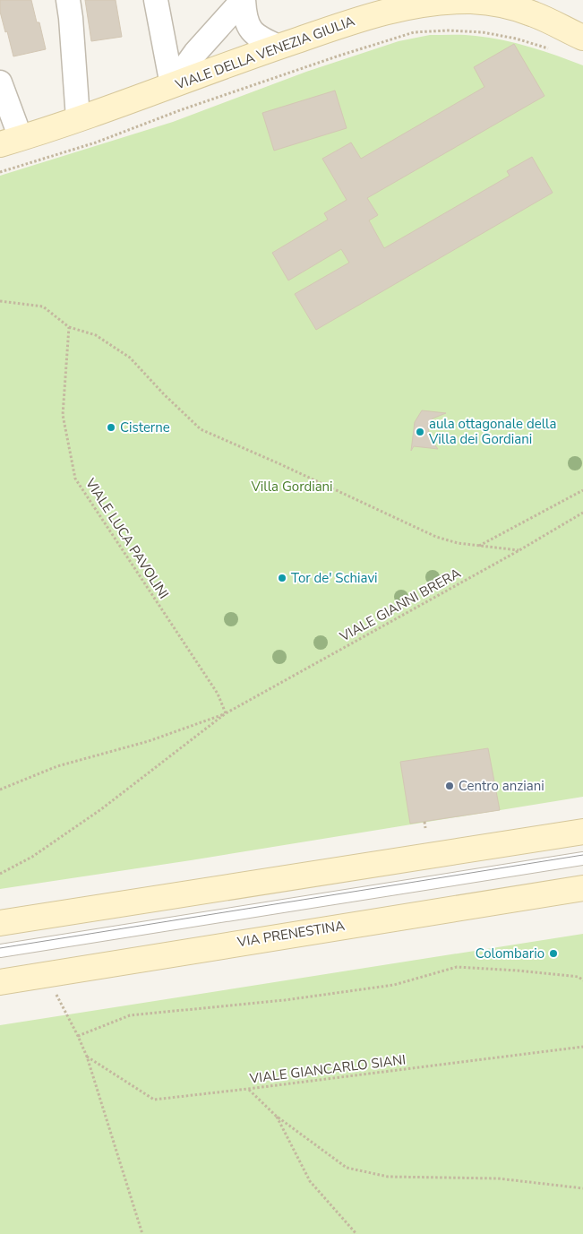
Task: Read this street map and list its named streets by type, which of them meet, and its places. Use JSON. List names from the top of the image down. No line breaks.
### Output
{"streets":{"main road":["VIALE DELLA VENEZIA GIULIA","VIA PRENESTINA"],"path":["VIALE LUCA PAVOLINI","VIALE GIANNI BRERA","VIALE GIANCARLO SIANI"]},"crossings":[["VIALE LUCA PAVOLINI","VIALE GIANNI BRERA"]],"parks":["Villa Gordiani"],"places":["Cisterne","aula ottagonale della Villa dei Gordiani","Tor de' Schiavi","Centro anziani","Colombario"]}
